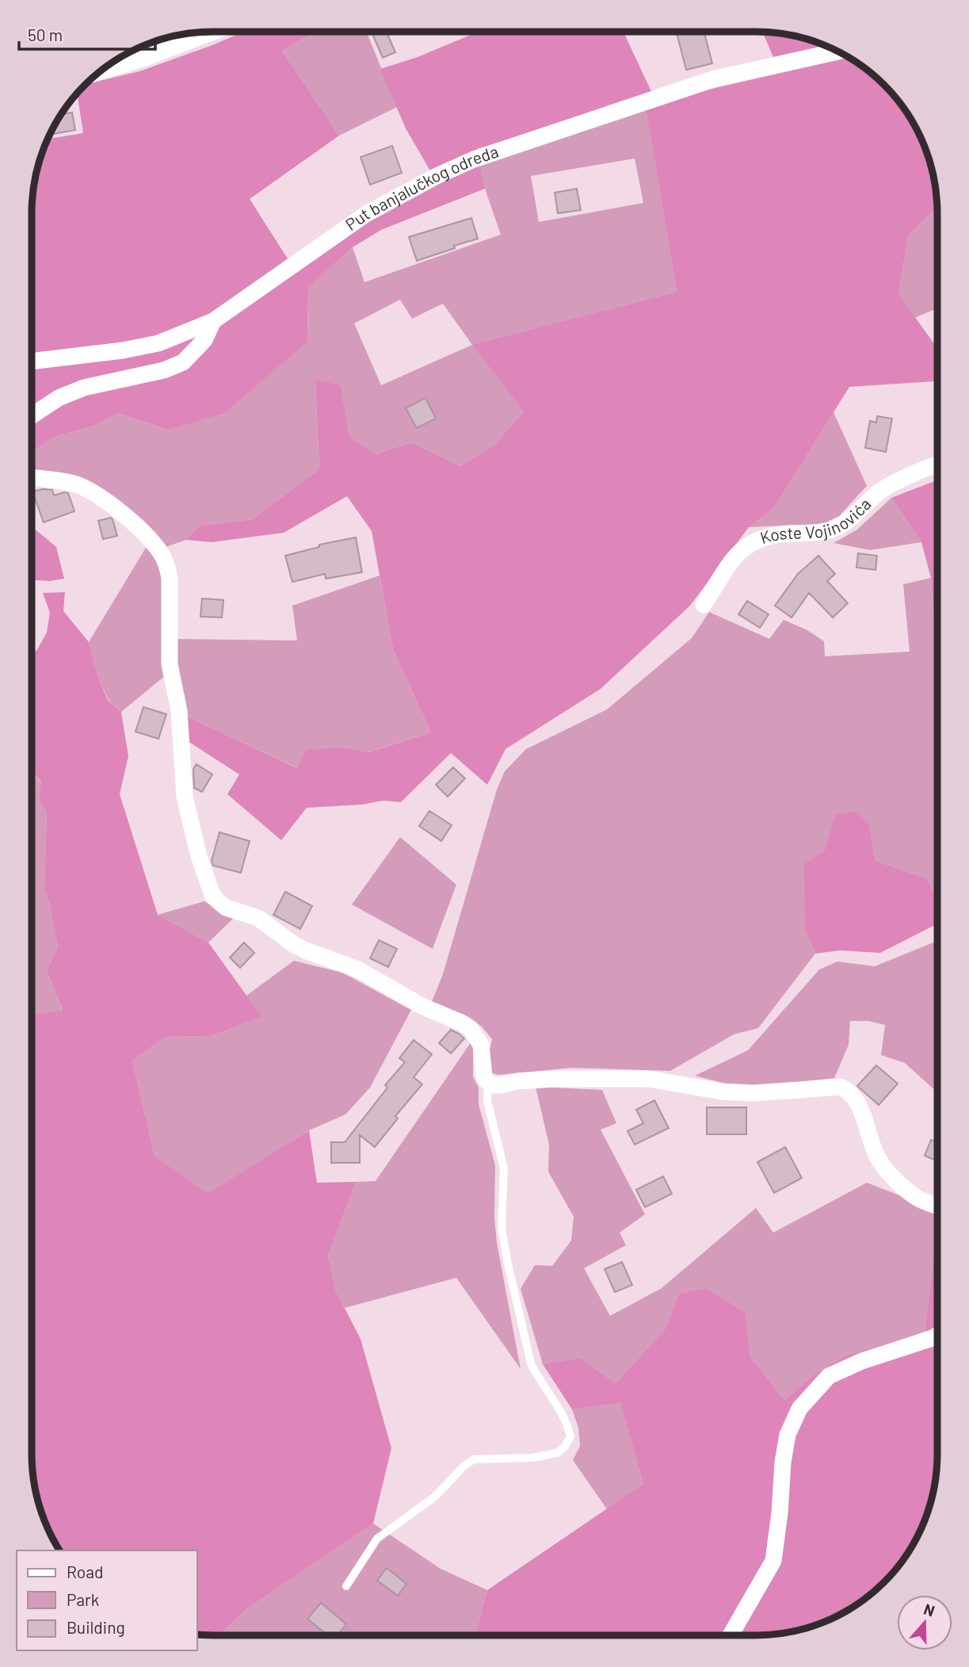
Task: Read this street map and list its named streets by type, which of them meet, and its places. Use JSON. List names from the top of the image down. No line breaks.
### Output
{"streets":{"street":["Put banjalučkog odreda","Koste Vojinovića"]},"legend":["Road","Park","Building"],"scale_bar":"50 m","north":"top"}
